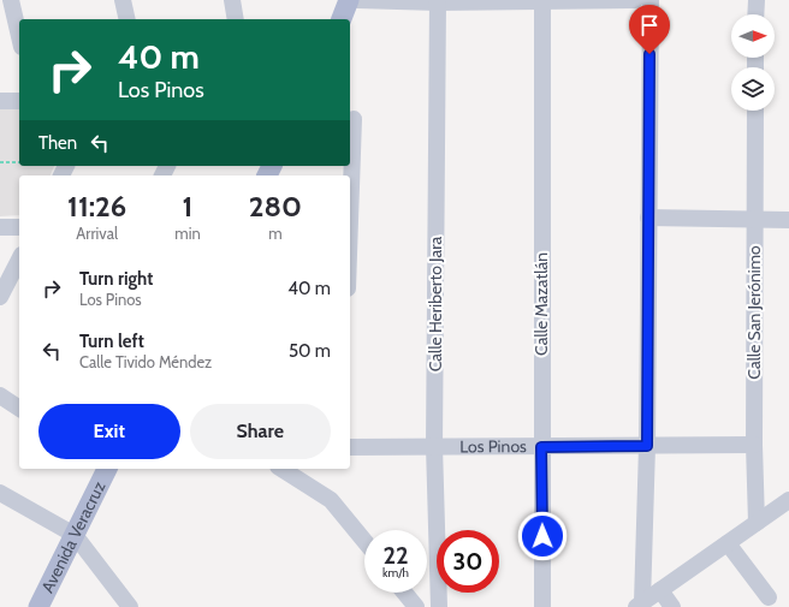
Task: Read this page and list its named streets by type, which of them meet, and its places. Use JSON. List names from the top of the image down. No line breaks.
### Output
{"streets":{"main road":["Avenida Veracruz"],"street":["Calle Heriberto Jara","Calle Mazatlán","Calle San Jerónimo","Los Pinos"]},"crossings":[["Calle Heriberto Jara","Los Pinos"],["Calle Mazatlán","Los Pinos"],["Calle San Jerónimo","Los Pinos"]],"north":"right","page":{"turn":["40 m","Los Pinos"],"then":"Then","eta":["11:26","Arrival","1","min","280","m"],"list":[{"name":"Turn right","note":"Los Pinos","value":"40 m"},{"name":"Turn left","note":"Calle Tivido Méndez","value":"50 m"}],"buttons":["Exit","Share"],"speed":"22 km/h","limit":"30"}}
